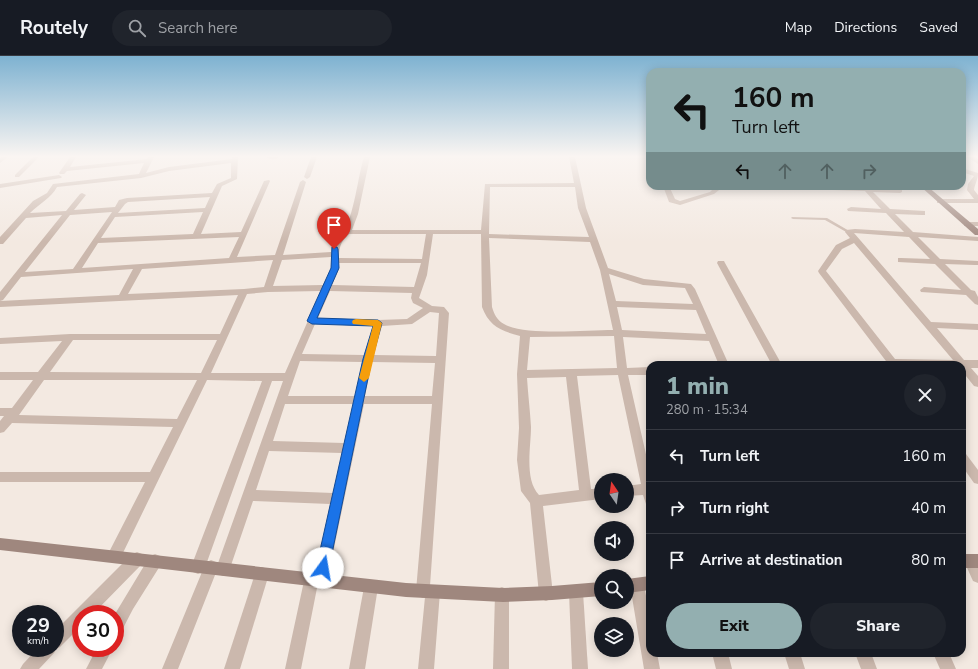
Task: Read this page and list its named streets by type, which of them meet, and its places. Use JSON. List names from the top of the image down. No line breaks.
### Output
{"north":"top","page":{"header":"Routely","search":"Search here","nav":["Map","Directions","Saved"],"turn":["160 m","Turn left"],"heading":["1 min","280 m · 15:34"],"list":[{"name":"Turn left","value":"160 m"},{"name":"Turn right","value":"40 m"},{"name":"Arrive at destination","value":"80 m"}],"buttons":["Exit","Share"],"speed":"29 km/h","limit":"30"}}
